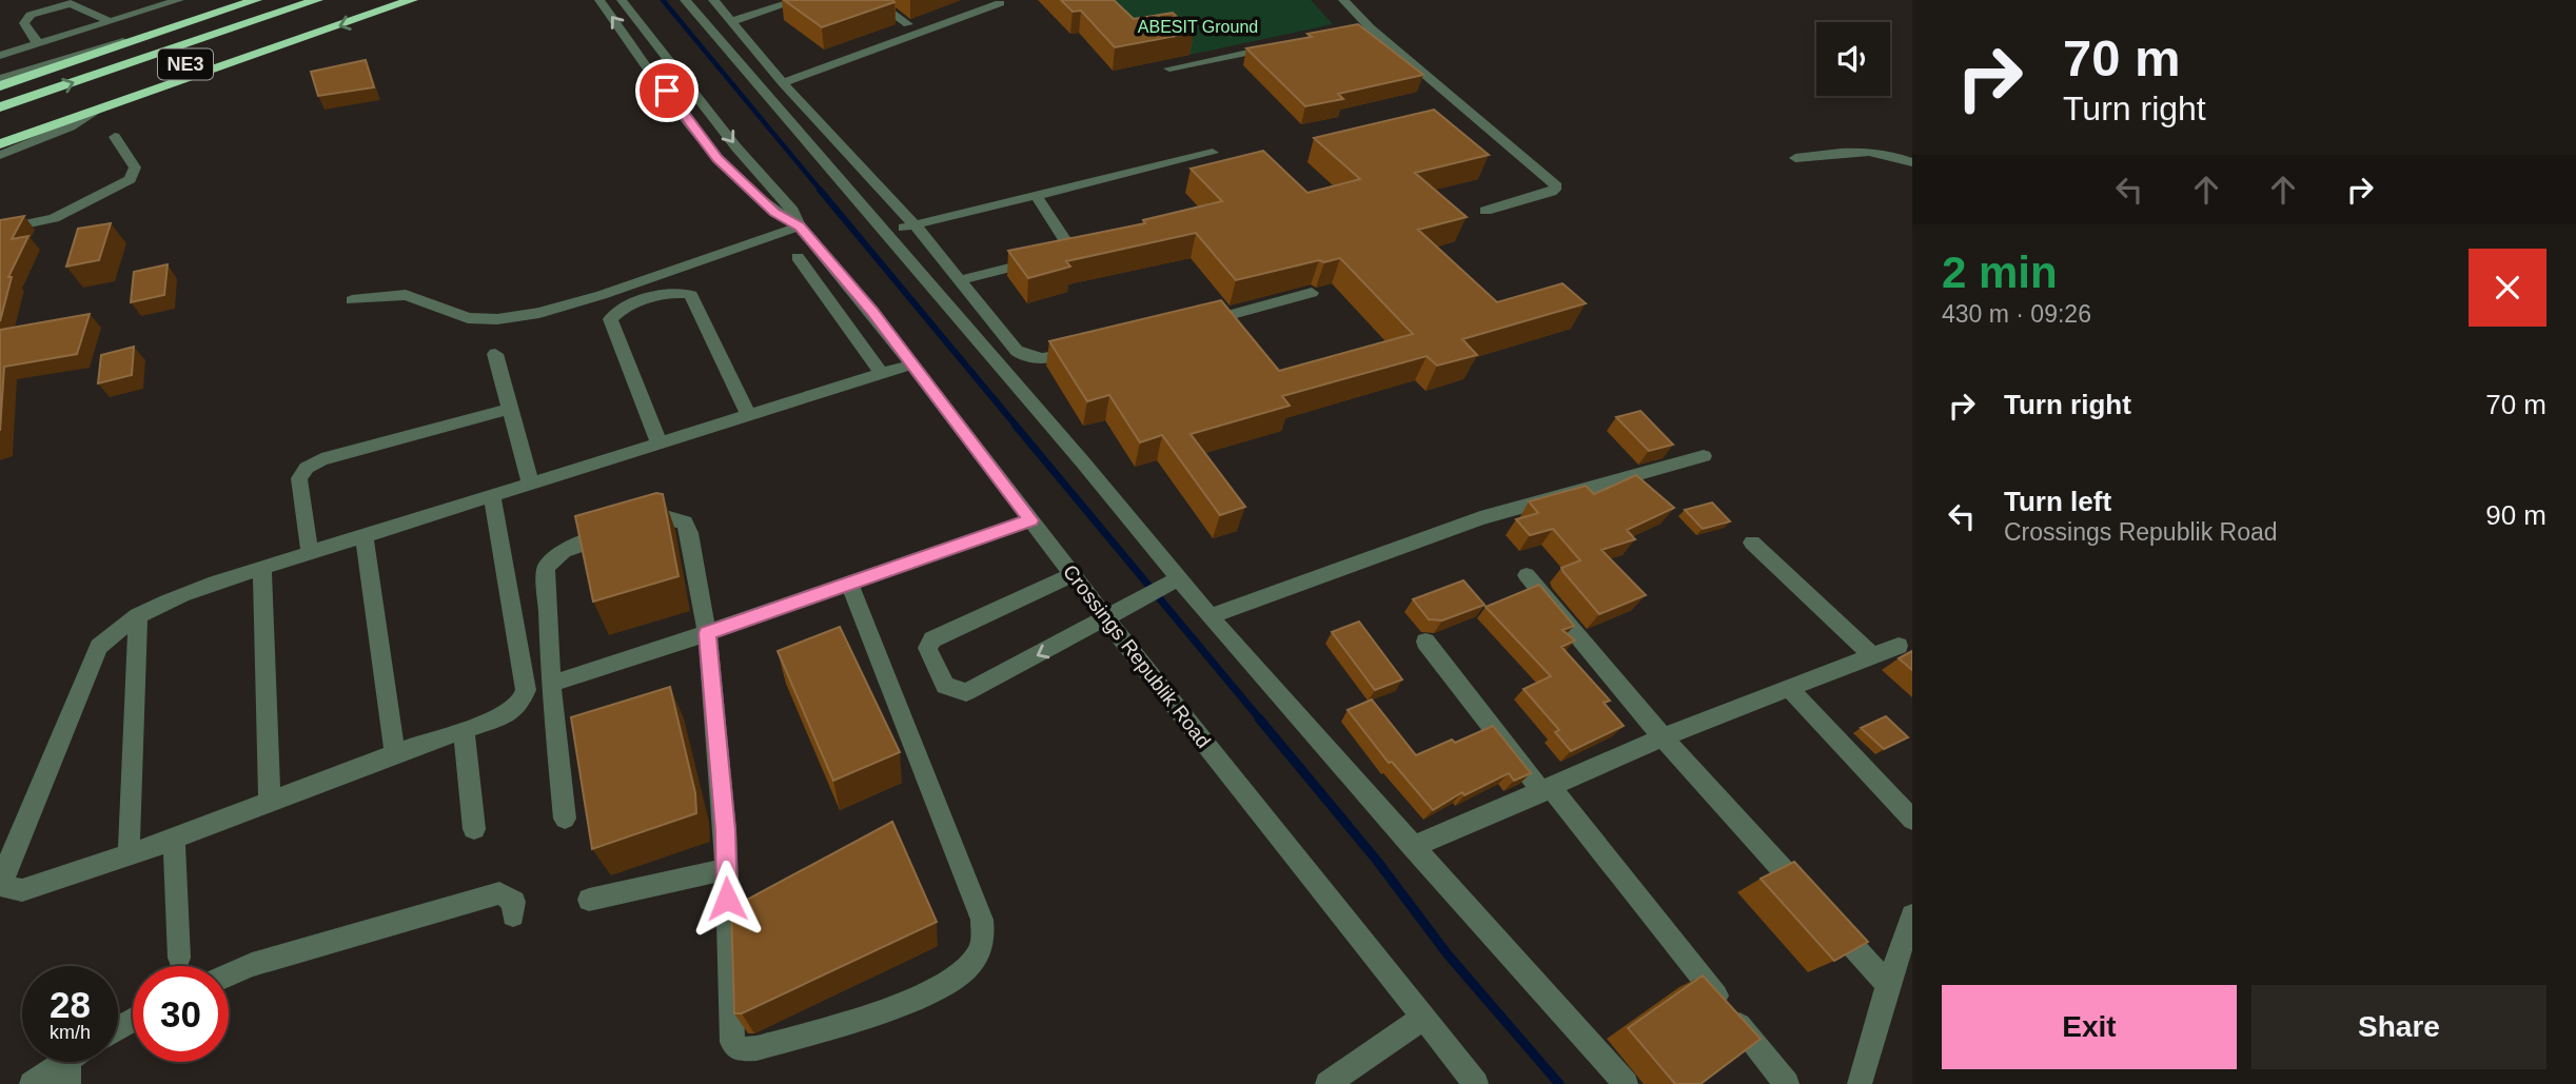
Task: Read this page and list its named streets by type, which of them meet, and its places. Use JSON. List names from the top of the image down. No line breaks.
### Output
{"streets":{"highway":["NE3"],"street":["Crossings Republik Road"]},"parks":["ABESIT Ground"],"page":{"turn":["70 m","Turn right"],"heading":["2 min","430 m · 09:26"],"list":[{"name":"Turn right","value":"70 m"},{"name":"Turn left","note":"Crossings Republik Road","value":"90 m"}],"speed":"28 km/h","limit":"30","buttons":["Exit","Share"]}}
